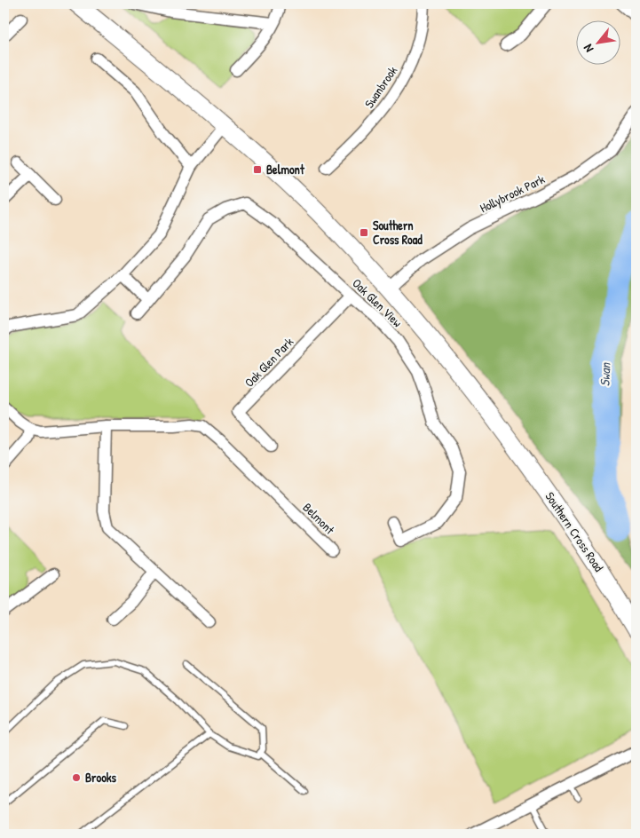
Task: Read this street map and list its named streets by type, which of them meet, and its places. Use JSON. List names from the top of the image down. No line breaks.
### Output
{"streets":{"main road":["Southern Cross Road"],"street":["Swanbrook","Hollybrook Park","Oak Glen View","Oak Glen Park","Belmont"]},"crossings":[["Hollybrook Park","Southern Cross Road"],["Oak Glen View","Oak Glen Park"]],"water":["Swan"],"places":{"transit":["Belmont","Southern Cross Road"],"other":["Brooks"]},"north":"bottom left"}
